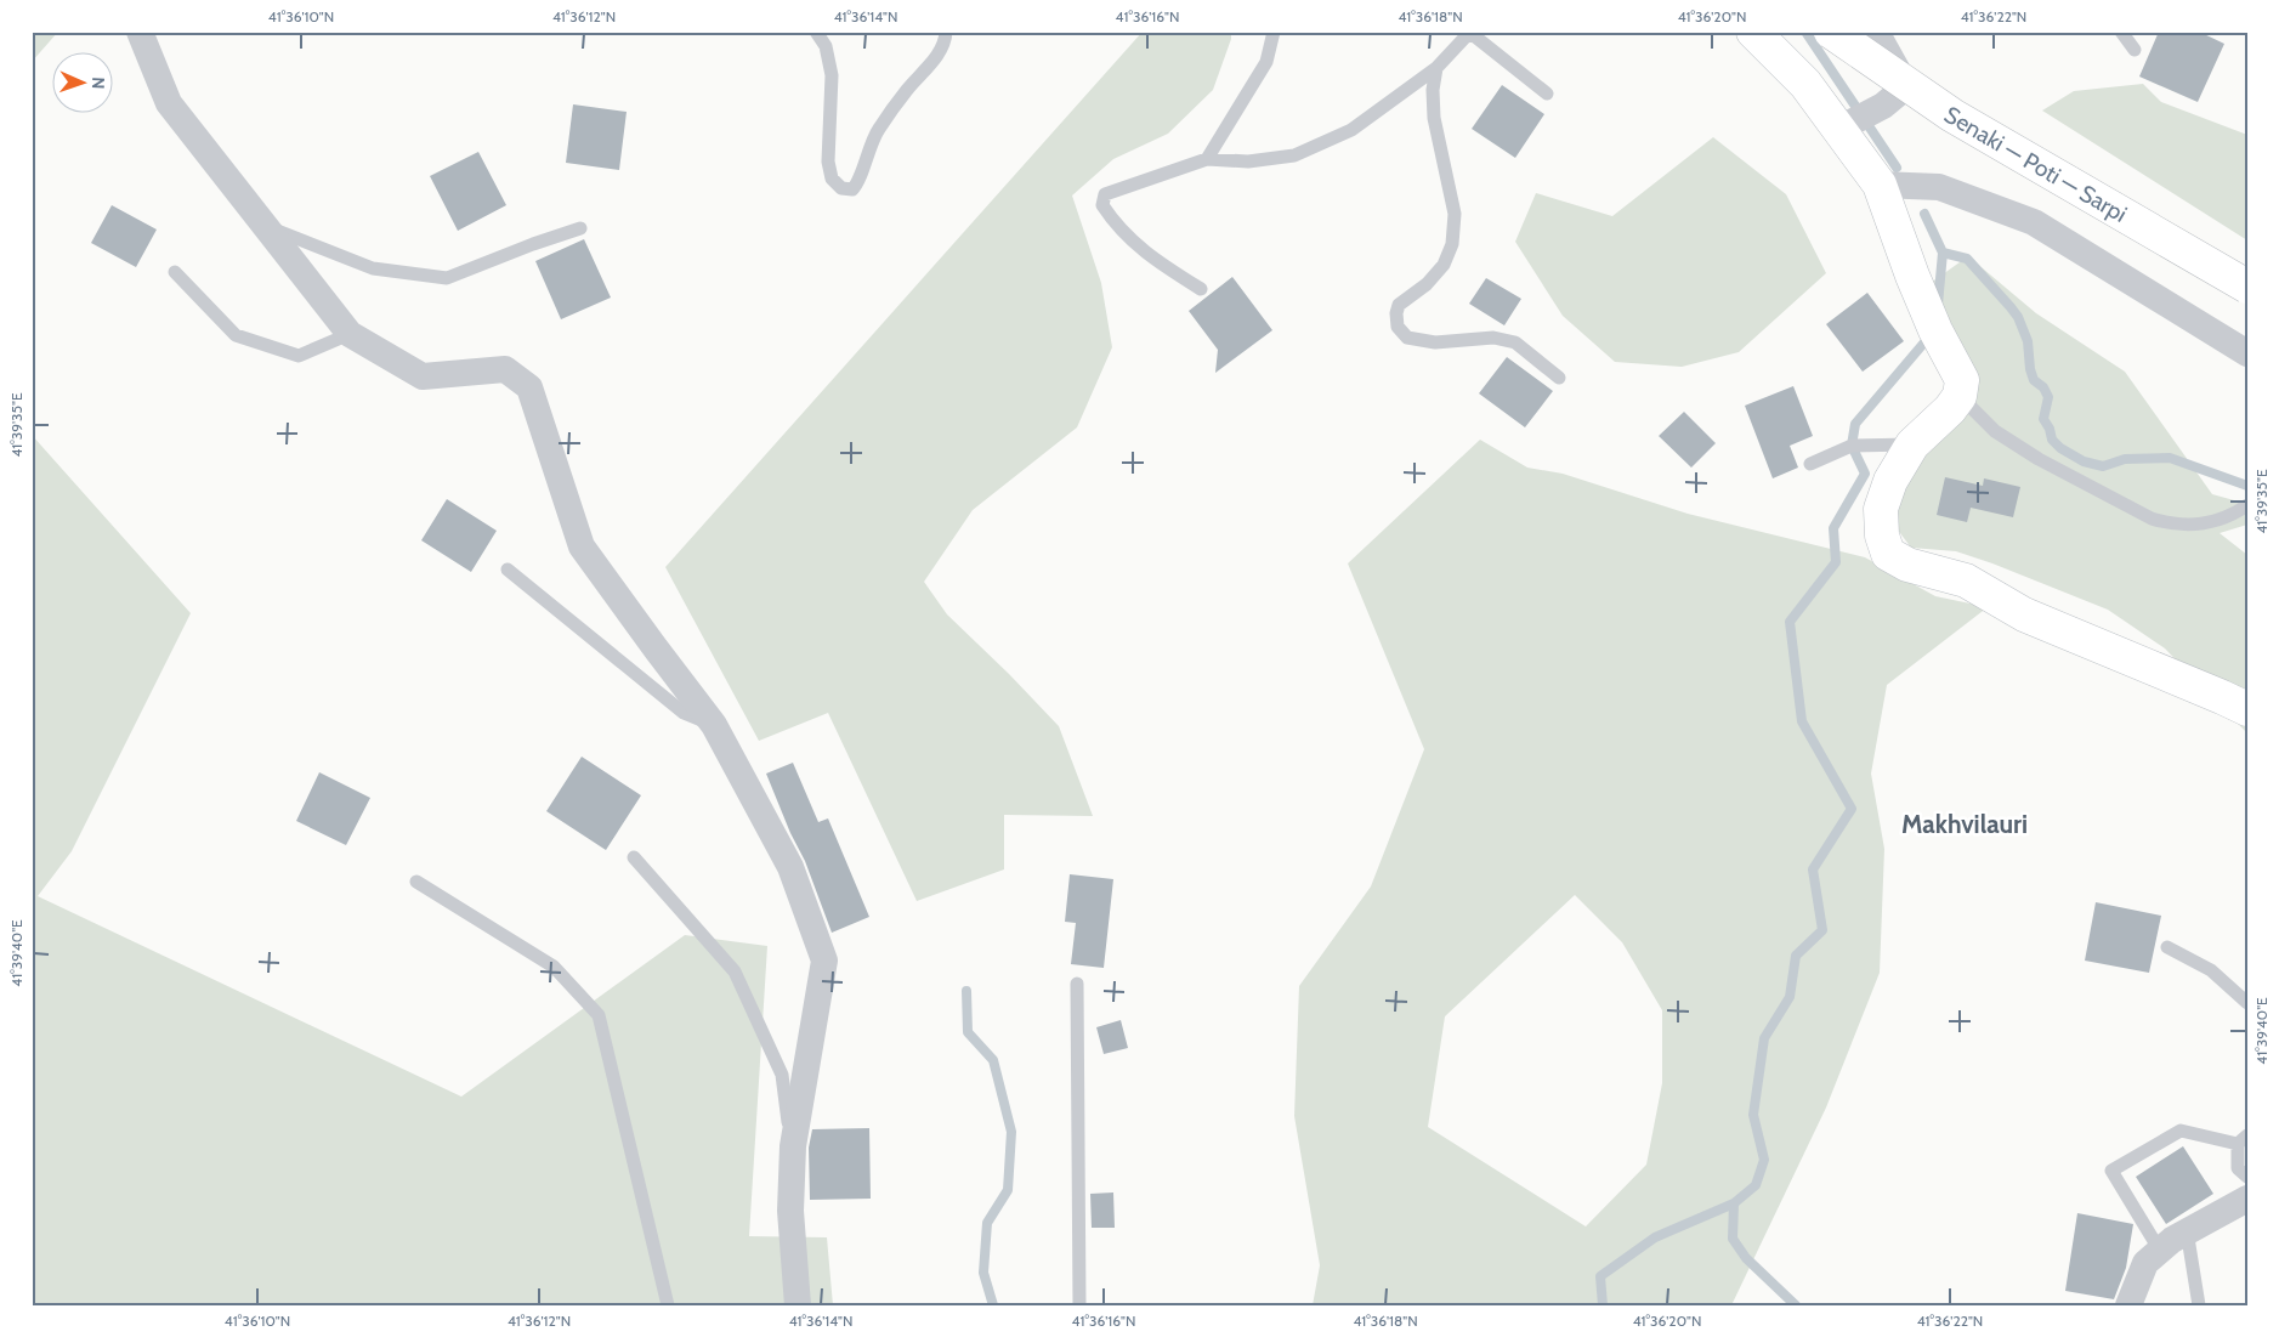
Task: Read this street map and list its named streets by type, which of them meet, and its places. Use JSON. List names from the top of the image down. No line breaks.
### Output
{"streets":{"main road":["Senaki — Poti — Sarpi"]},"districts":["Makhvilauri"],"north":"right","coordinates":["41°36'10\"N","41°36'12\"N","41°36'14\"N","41°36'16\"N","41°36'18\"N","41°36'20\"N","41°36'22\"N","41°39'35\"E","41°39'40\"E"]}
